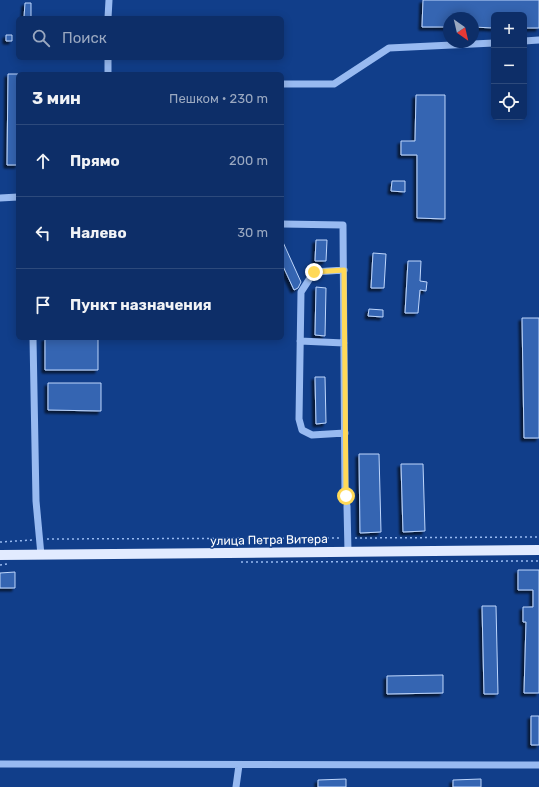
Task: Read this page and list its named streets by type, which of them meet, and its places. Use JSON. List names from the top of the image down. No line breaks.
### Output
{"streets":{"main road":["улица Петра Витера"]},"north":"bottom right","page":{"map_buttons":["+","−"],"search":"Поиск","heading":["3 мин","Пешком · 230 m"],"list":[["Прямо","200 m"],["Налево","30 m"],"Пункт назначения"]}}
